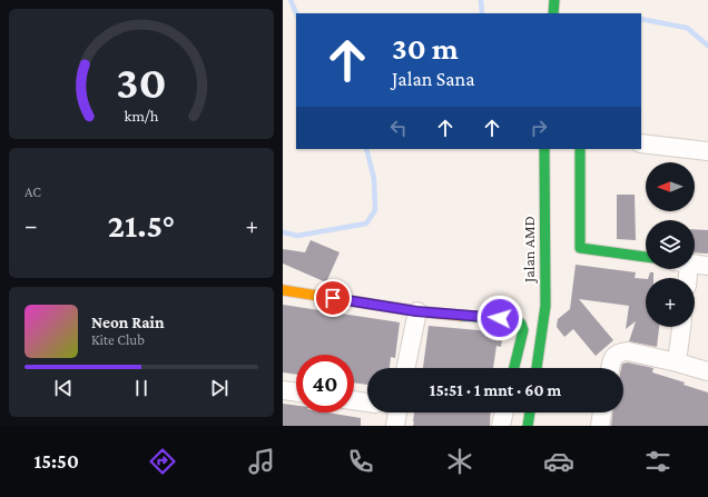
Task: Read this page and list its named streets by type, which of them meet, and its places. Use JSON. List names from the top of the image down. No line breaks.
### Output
{"streets":{"street":["Jalan AMD"]},"north":"left","page":{"turn":["30 m","Jalan Sana"],"tile":"AC","map_buttons":"+","heat":["−","21.5°","+"],"song":["Neon Rain","Kite Club"],"limit":"40","trip":"15:51 · 1 mnt · 60 m","tabs":"15:50","gauge":["30","km/h"]}}
